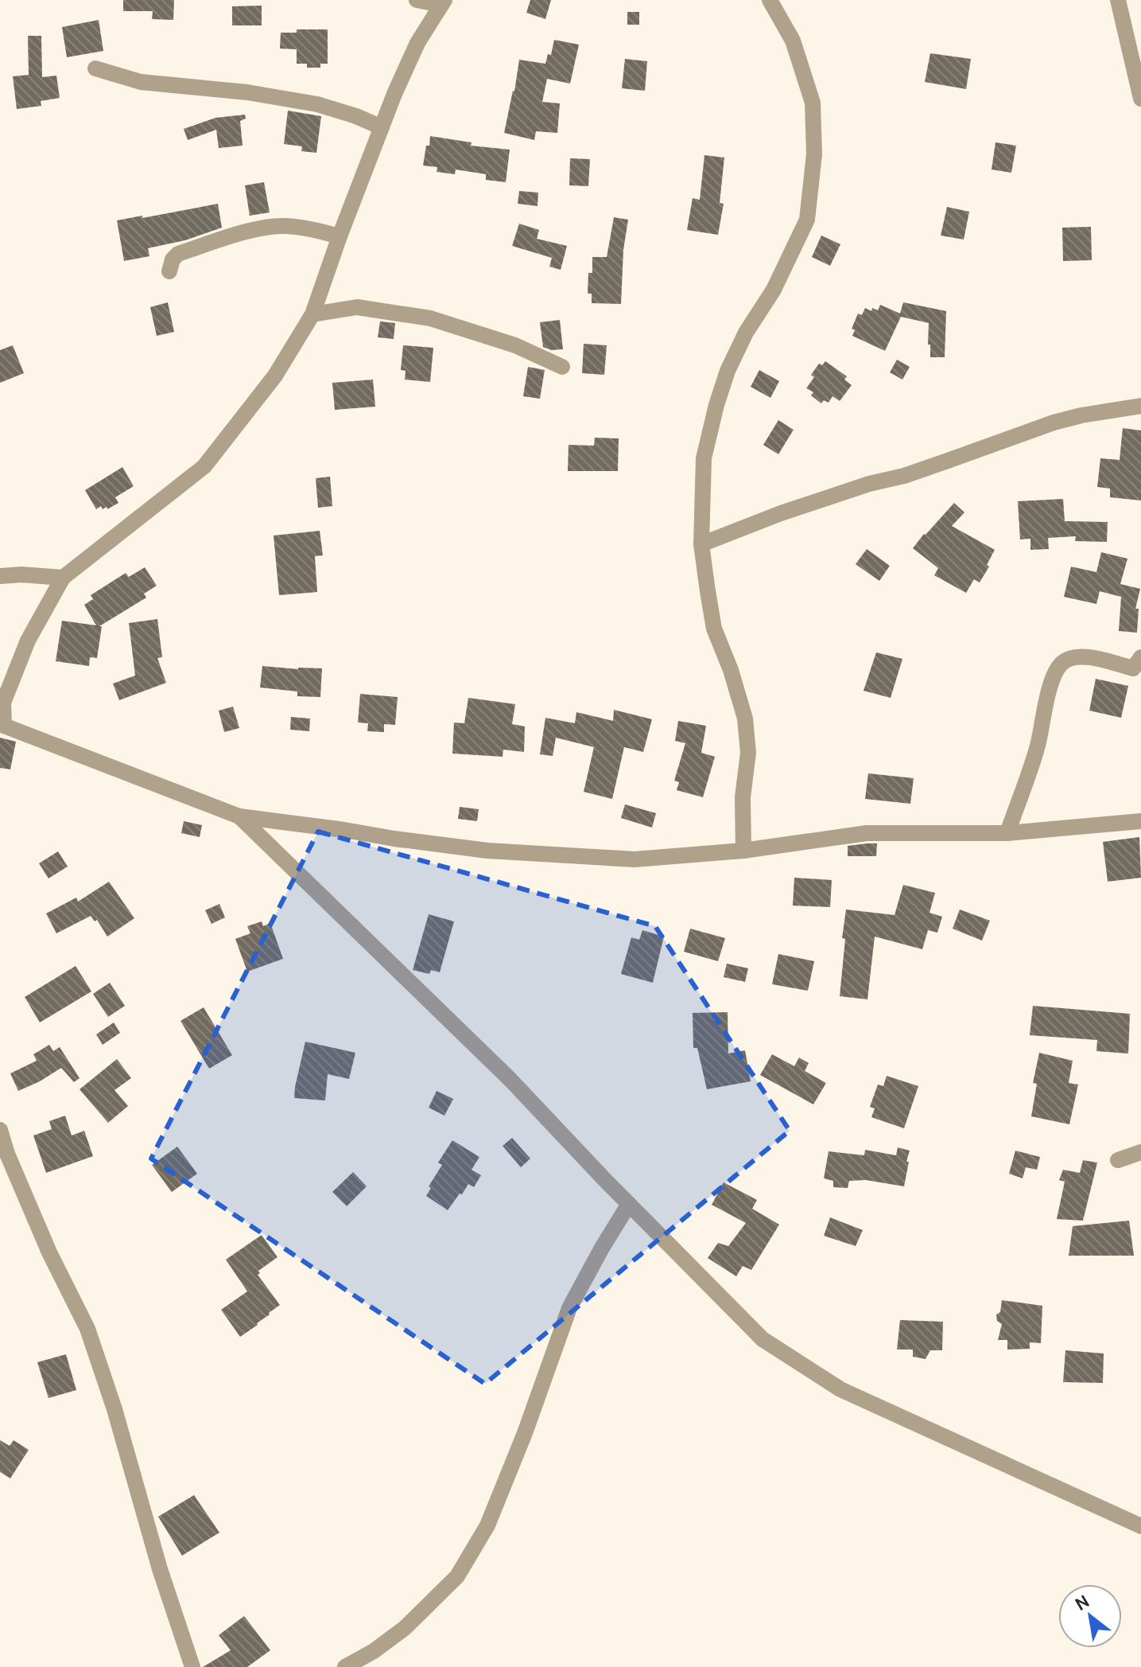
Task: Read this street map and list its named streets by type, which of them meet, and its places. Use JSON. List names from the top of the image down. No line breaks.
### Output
{"north":"top left"}
